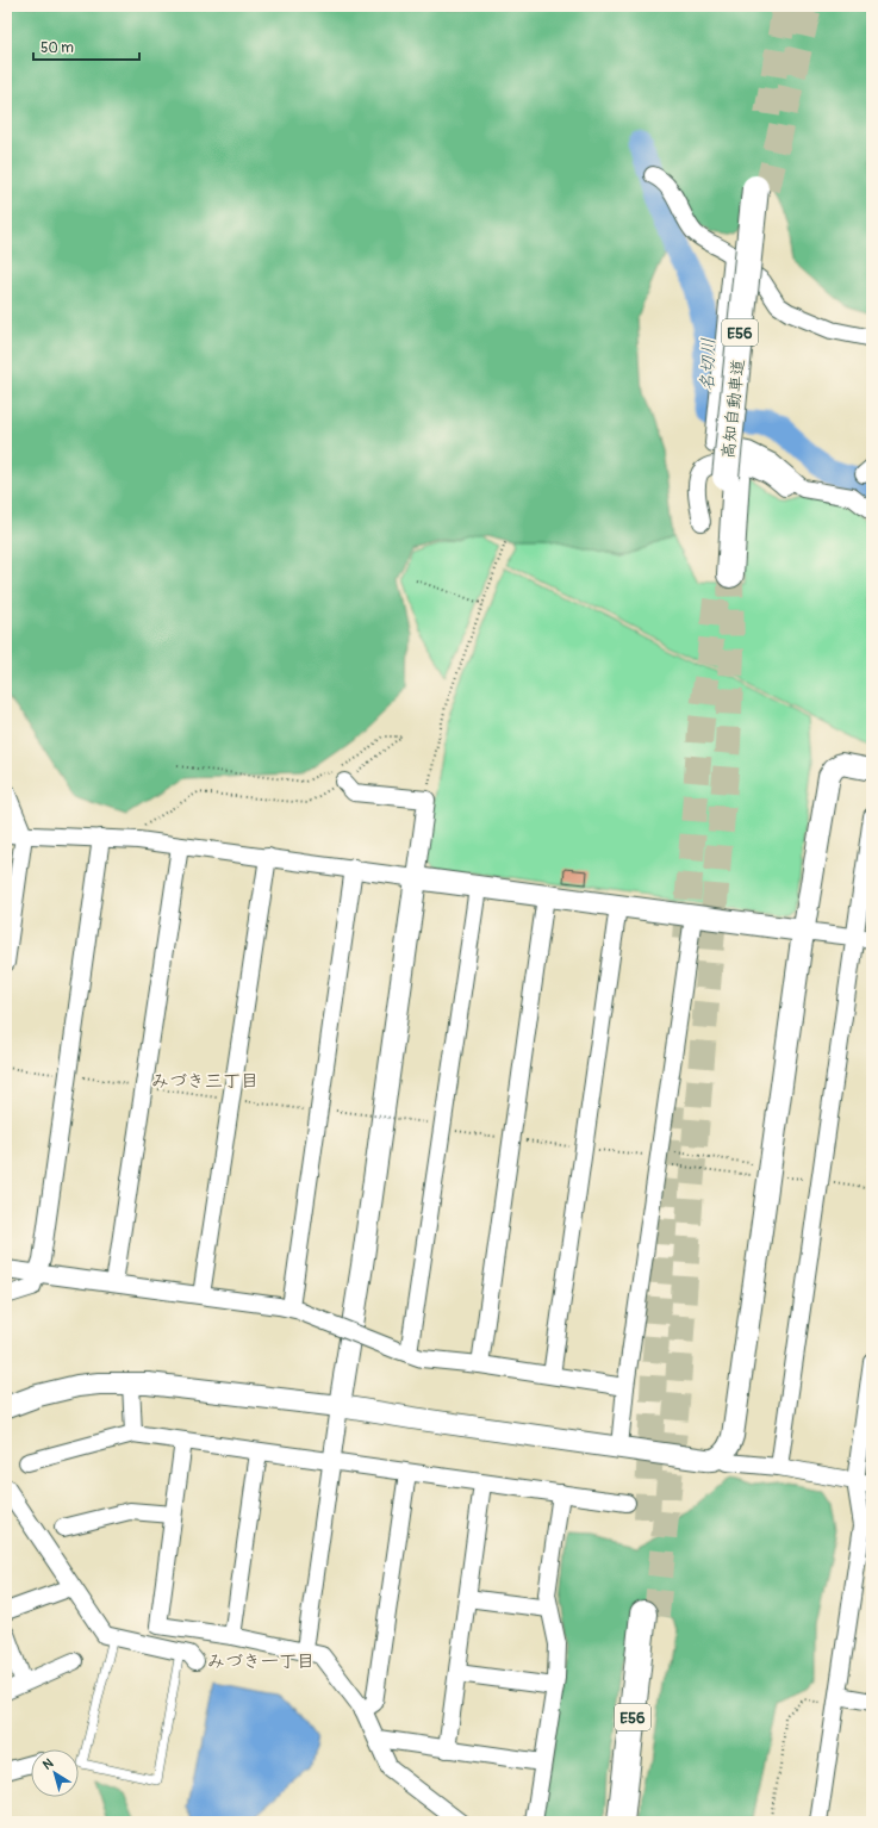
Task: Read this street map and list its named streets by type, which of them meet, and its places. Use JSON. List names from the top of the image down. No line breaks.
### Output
{"streets":{"highway":["E56","高知自動車道"]},"districts":["みづき三丁目","みづき一丁目"],"water":["名切川"],"scale_bar":"50 m","north":"top left"}
